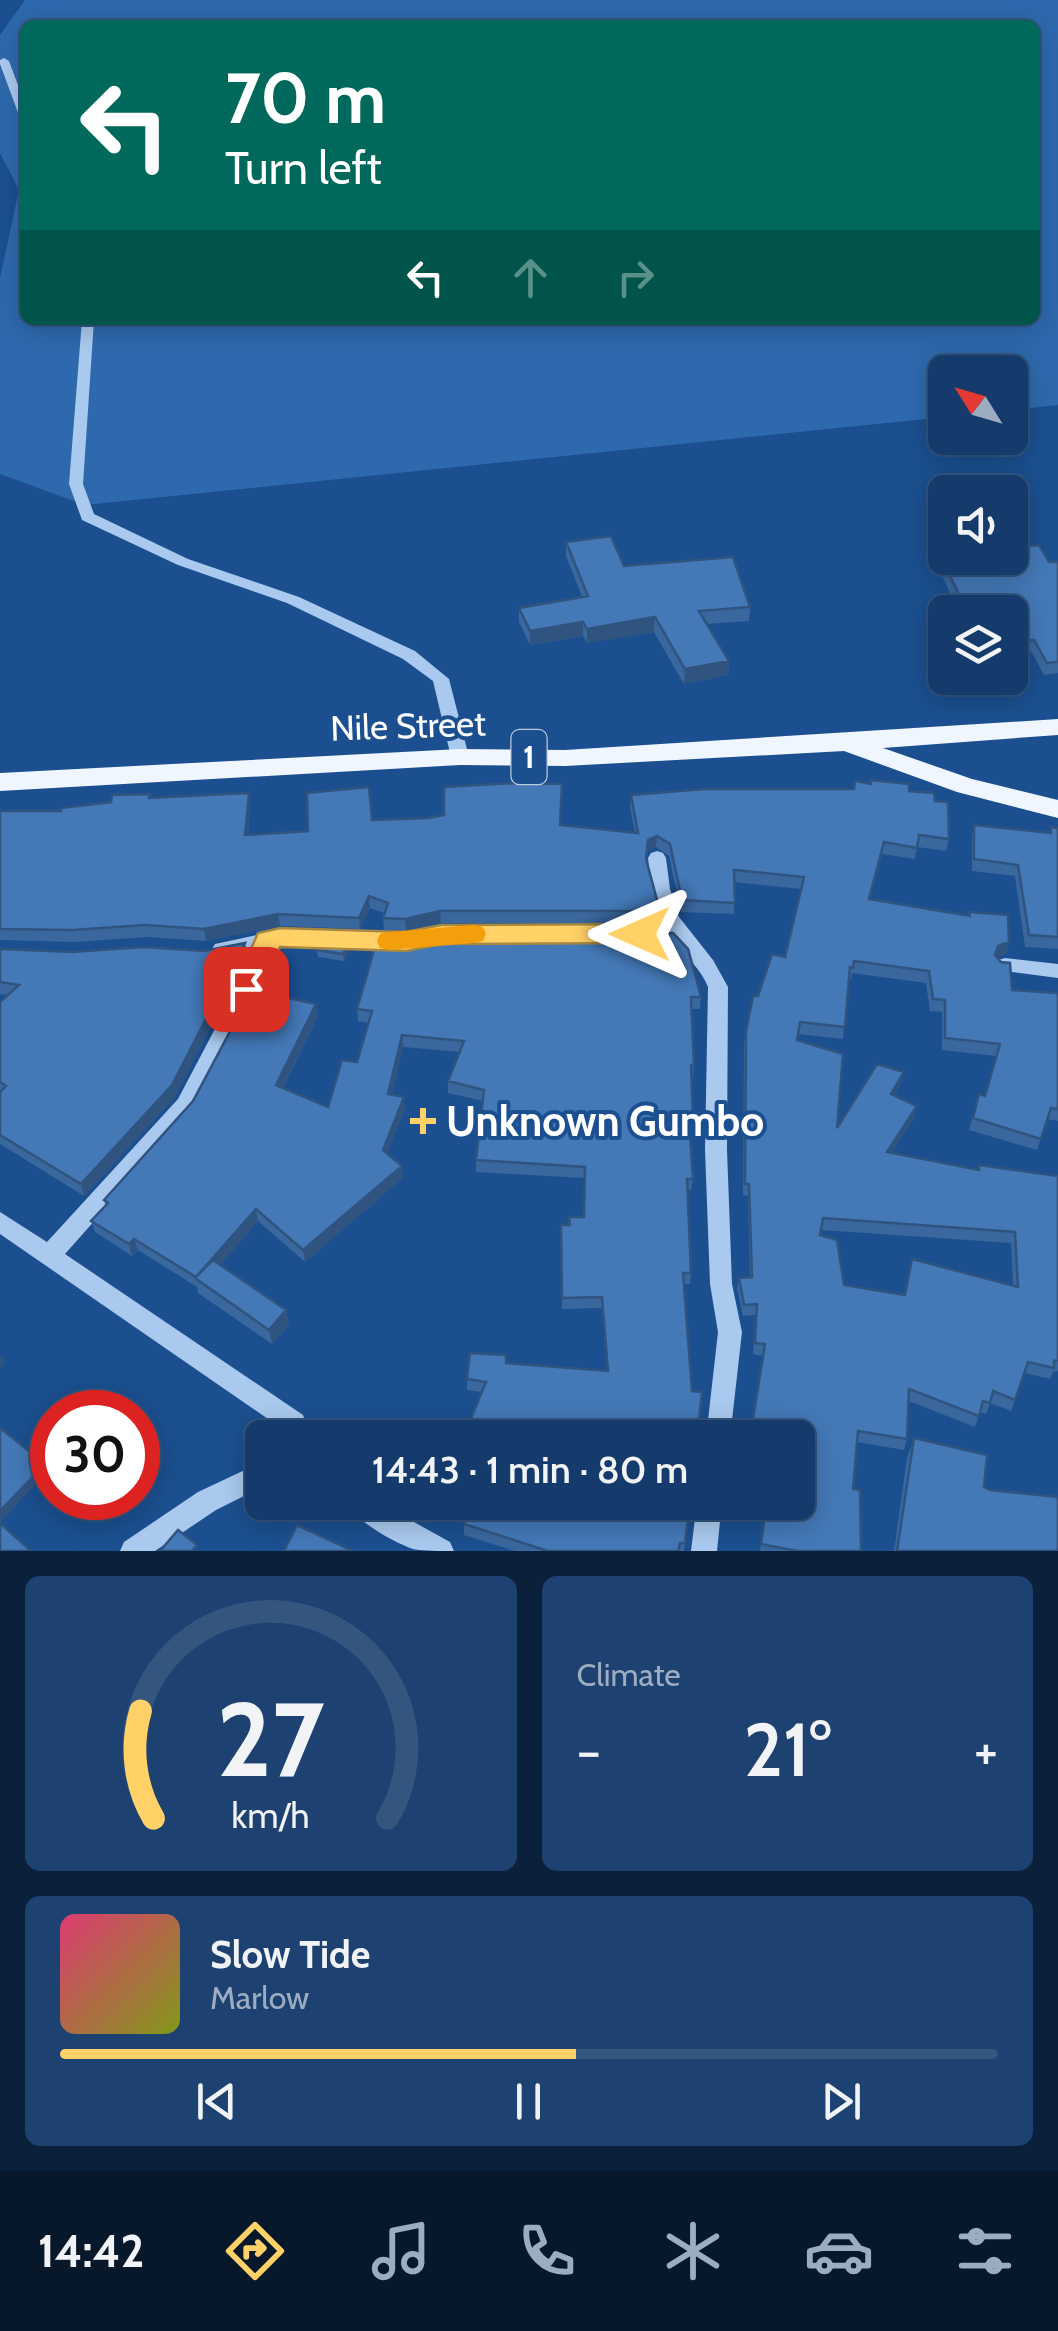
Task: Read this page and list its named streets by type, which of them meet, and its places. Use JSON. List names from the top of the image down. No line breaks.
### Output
{"streets":{"main road":["Nile Street","1"]},"places":{"health":["Unknown Gumbo"]},"north":"top left","page":{"turn":["70 m","Turn left"],"limit":"30","trip":"14:43 · 1 min · 80 m","tile":"Climate","heat":["−","21°","+"],"song":["Slow Tide","Marlow"],"tabs":"14:42","gauge":["27","km/h"]}}
